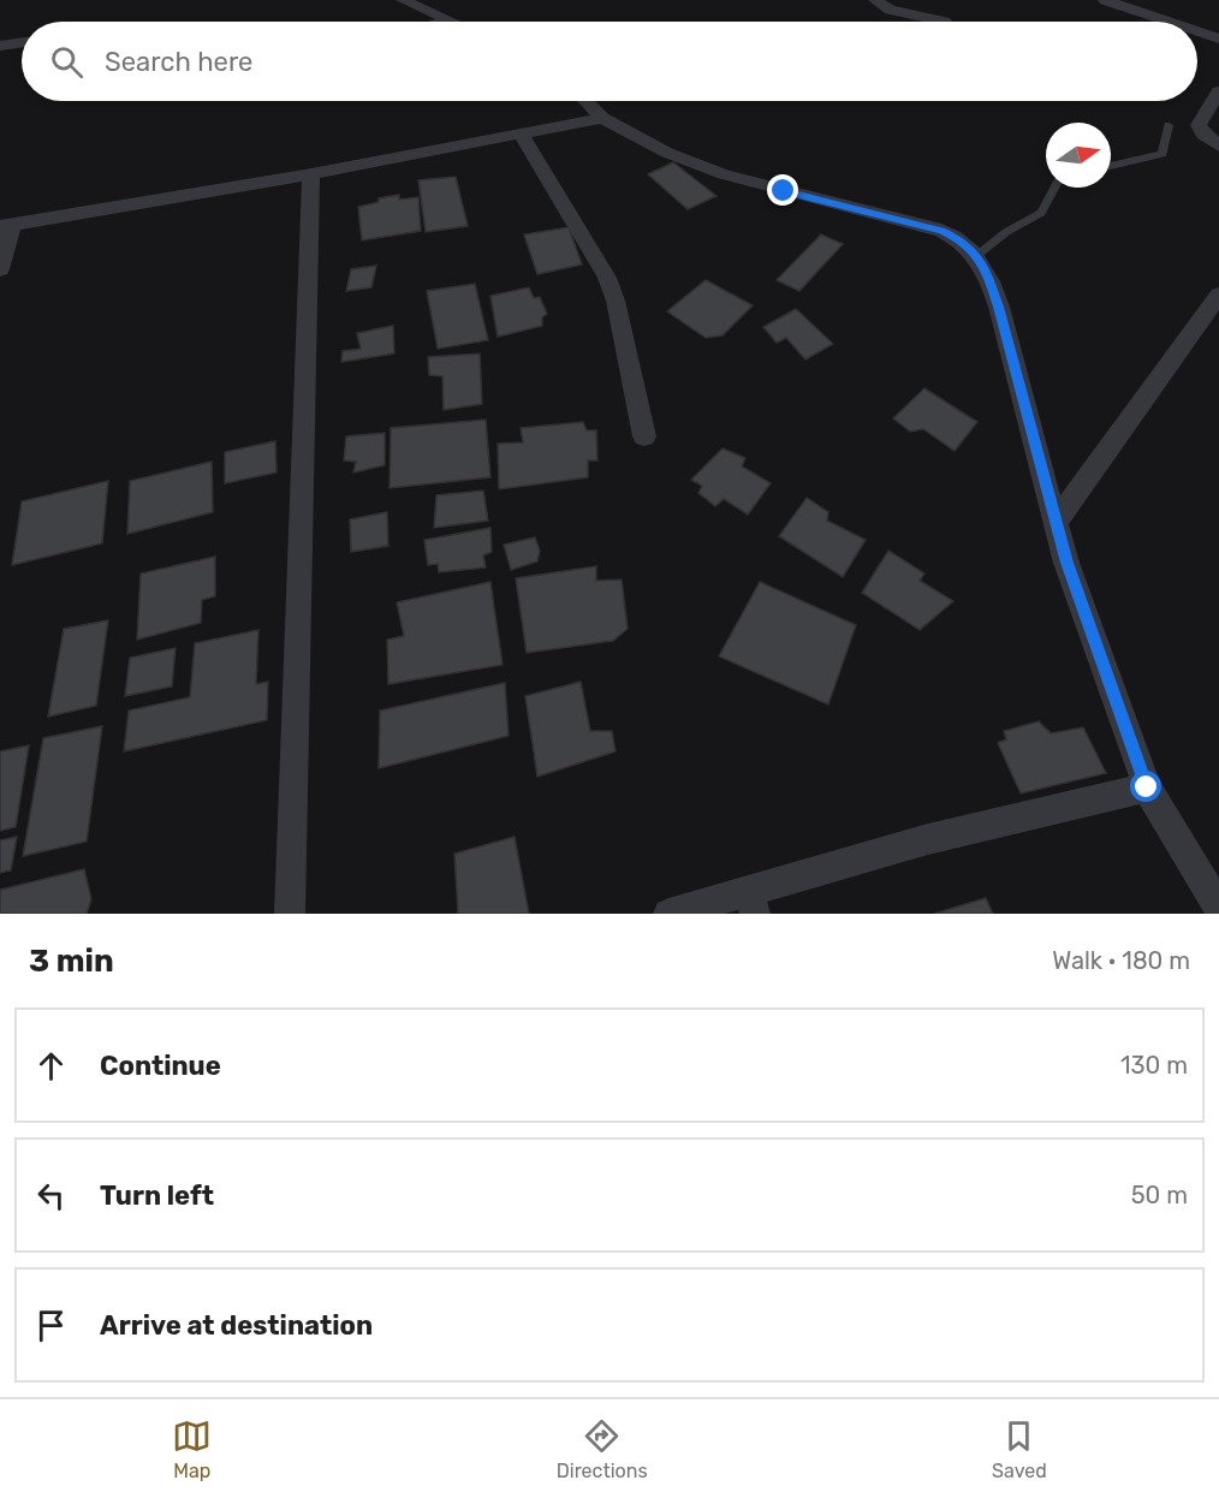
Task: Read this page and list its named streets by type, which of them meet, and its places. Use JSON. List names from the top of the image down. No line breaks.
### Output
{"north":"right","page":{"search":"Search here","heading":["3 min","Walk · 180 m"],"list":[["Continue","130 m"],["Turn left","50 m"],"Arrive at destination"],"nav":["Map","Directions","Saved"]}}
